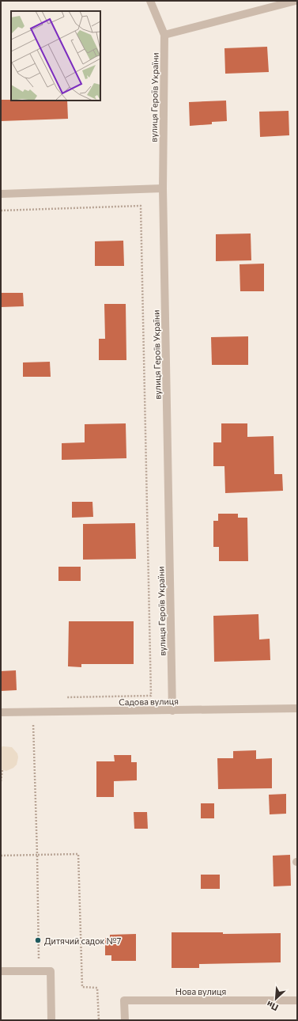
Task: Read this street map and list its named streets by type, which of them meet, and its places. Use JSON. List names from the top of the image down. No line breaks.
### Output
{"streets":{"street":["вулиця Героїв України","Садова вулиця","Нова вулиця"]},"crossings":[["вулиця Героїв України","Садова вулиця"]],"places":["Дитячий садок №7"],"north":"bottom left"}
